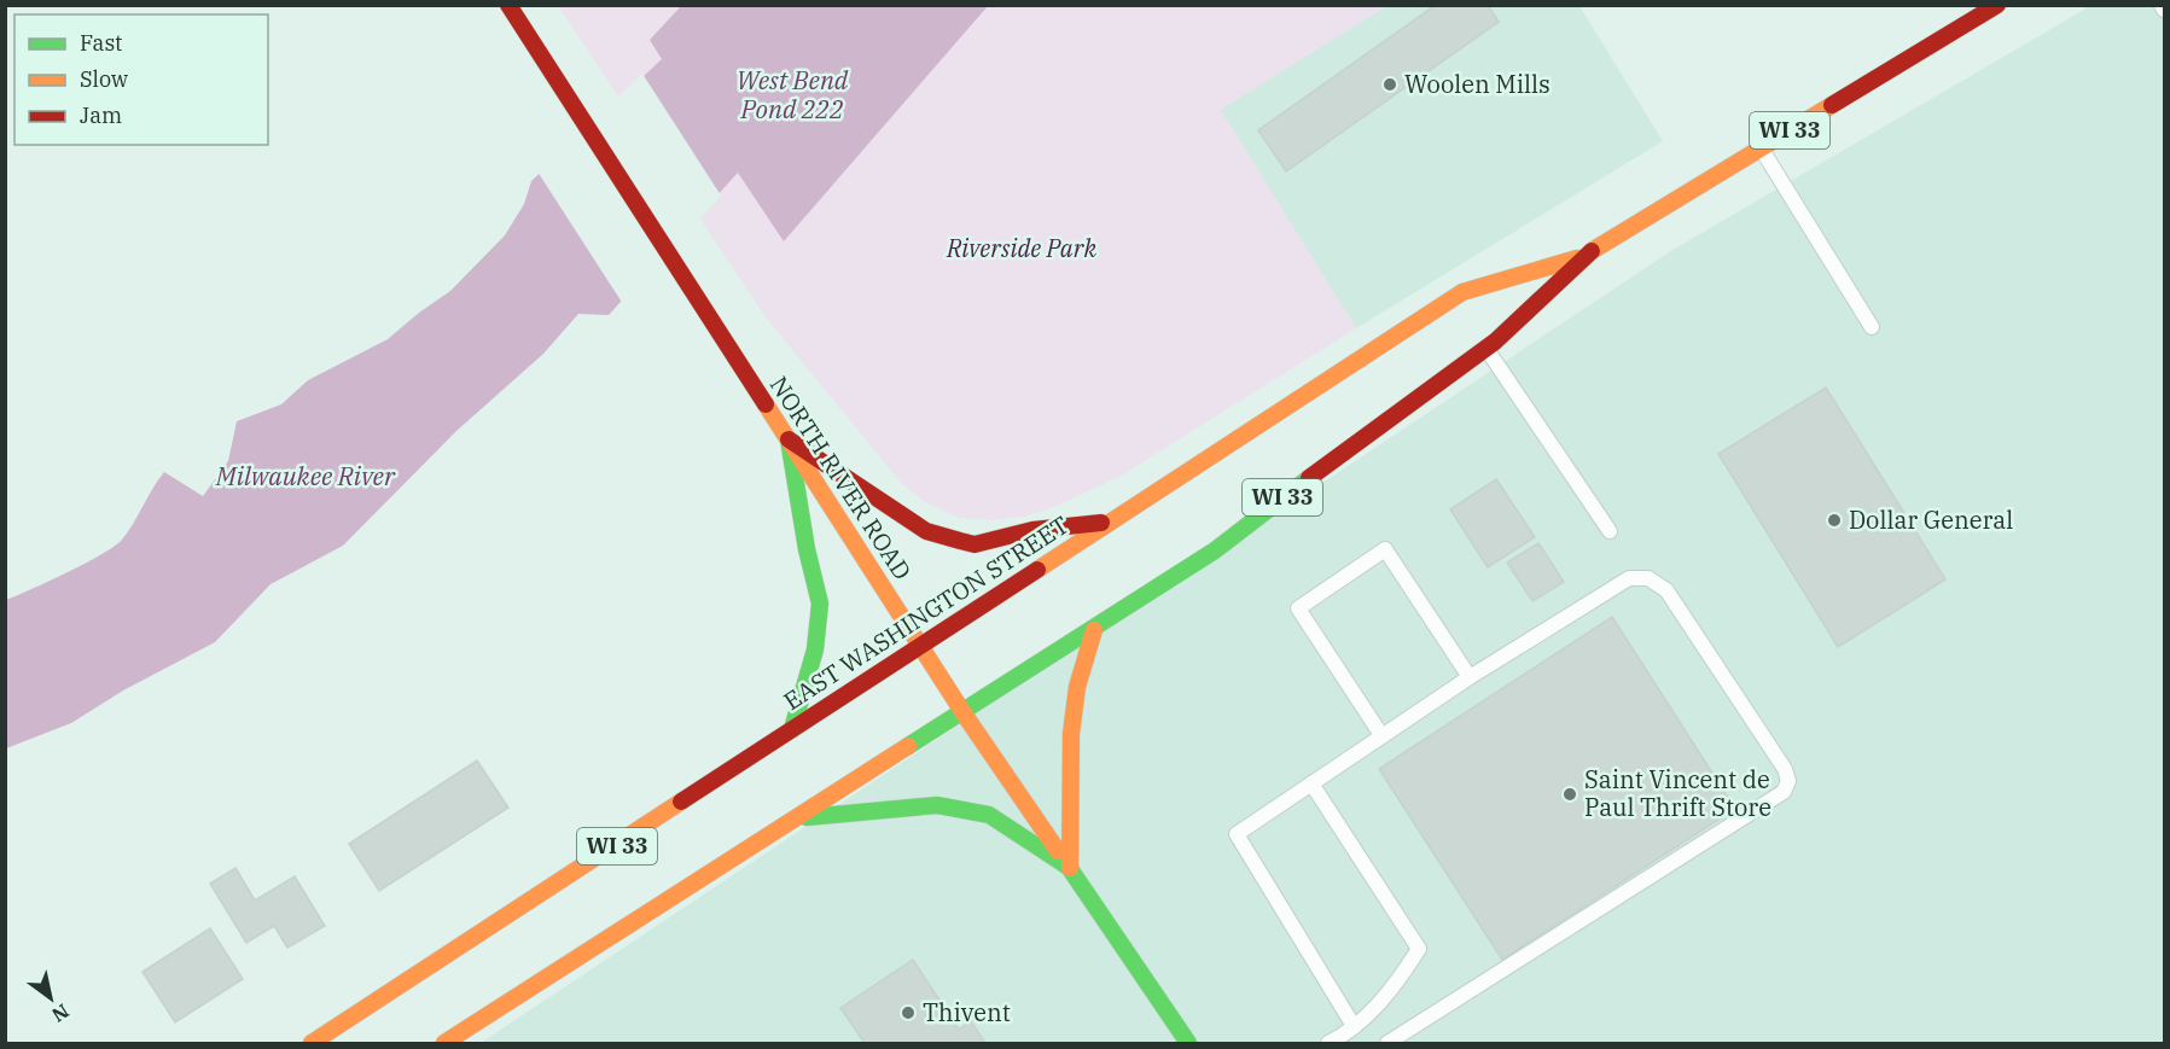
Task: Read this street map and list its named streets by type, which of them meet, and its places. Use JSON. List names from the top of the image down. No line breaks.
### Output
{"streets":{"main road":["WI 33","NORTH RIVER ROAD","EAST WASHINGTON STREET"]},"crossings":[["NORTH RIVER ROAD","EAST WASHINGTON STREET"]],"water":["West Bend Pond 222","Milwaukee River"],"parks":["Riverside Park"],"places":["Woolen Mills","Dollar General","Saint Vincent de Paul Thrift Store","Thivent"],"legend":["Fast","Slow","Jam"],"north":"bottom right"}
